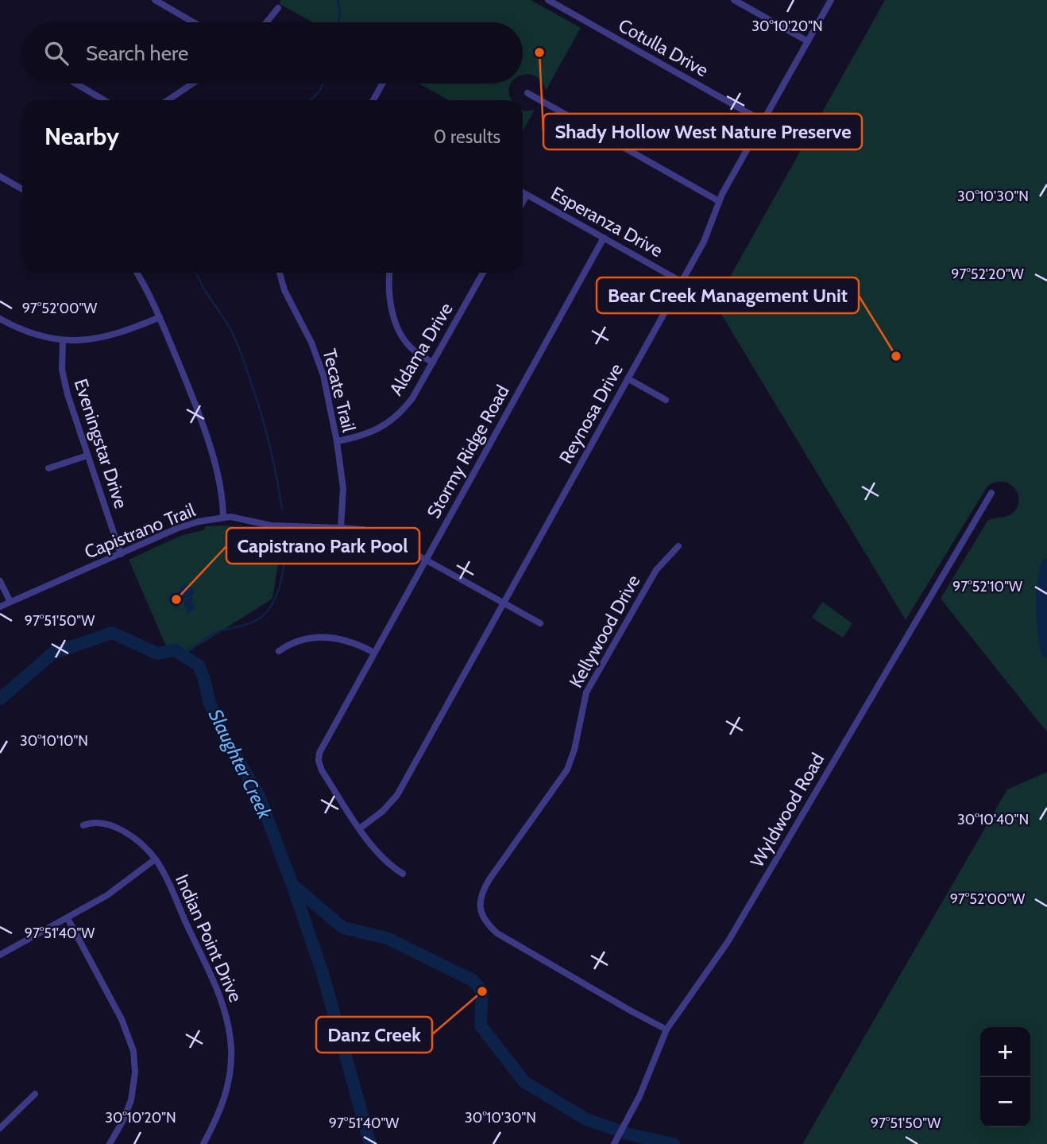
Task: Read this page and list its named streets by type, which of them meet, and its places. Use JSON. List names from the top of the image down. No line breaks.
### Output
{"streets":{"street":["Cotulla Drive","Esperanza Drive","Aldama Drive","Tecate Trail","Reynosa Drive","Eveningstar Drive","Stormy Ridge Road","Capistrano Trail","Kellywood Drive","Wyldwood Road","Indian Point Drive"]},"crossings":[["Cotulla Drive","Reynosa Drive"],["Esperanza Drive","Reynosa Drive"],["Esperanza Drive","Stormy Ridge Road"],["Aldama Drive","Tecate Trail"],["Tecate Trail","Capistrano Trail"],["Reynosa Drive","Stormy Ridge Road"],["Reynosa Drive","Capistrano Trail"],["Eveningstar Drive","Capistrano Trail"],["Stormy Ridge Road","Capistrano Trail"],["Kellywood Drive","Wyldwood Road"]],"water":["Slaughter Creek"],"places":["Shady Hollow West Nature Preserve","Bear Creek Management Unit","Capistrano Park Pool","Danz Creek"],"page":{"search":"Search here","heading":["Nearby","0 results"],"map_buttons":["+","−"]},"coordinates":["30°10'20\"N","30°10'30\"N","97°52'20\"W","97°52'00\"W","97°52'10\"W","97°51'50\"W","30°10'10\"N","30°10'40\"N","97°51'40\"W"]}
